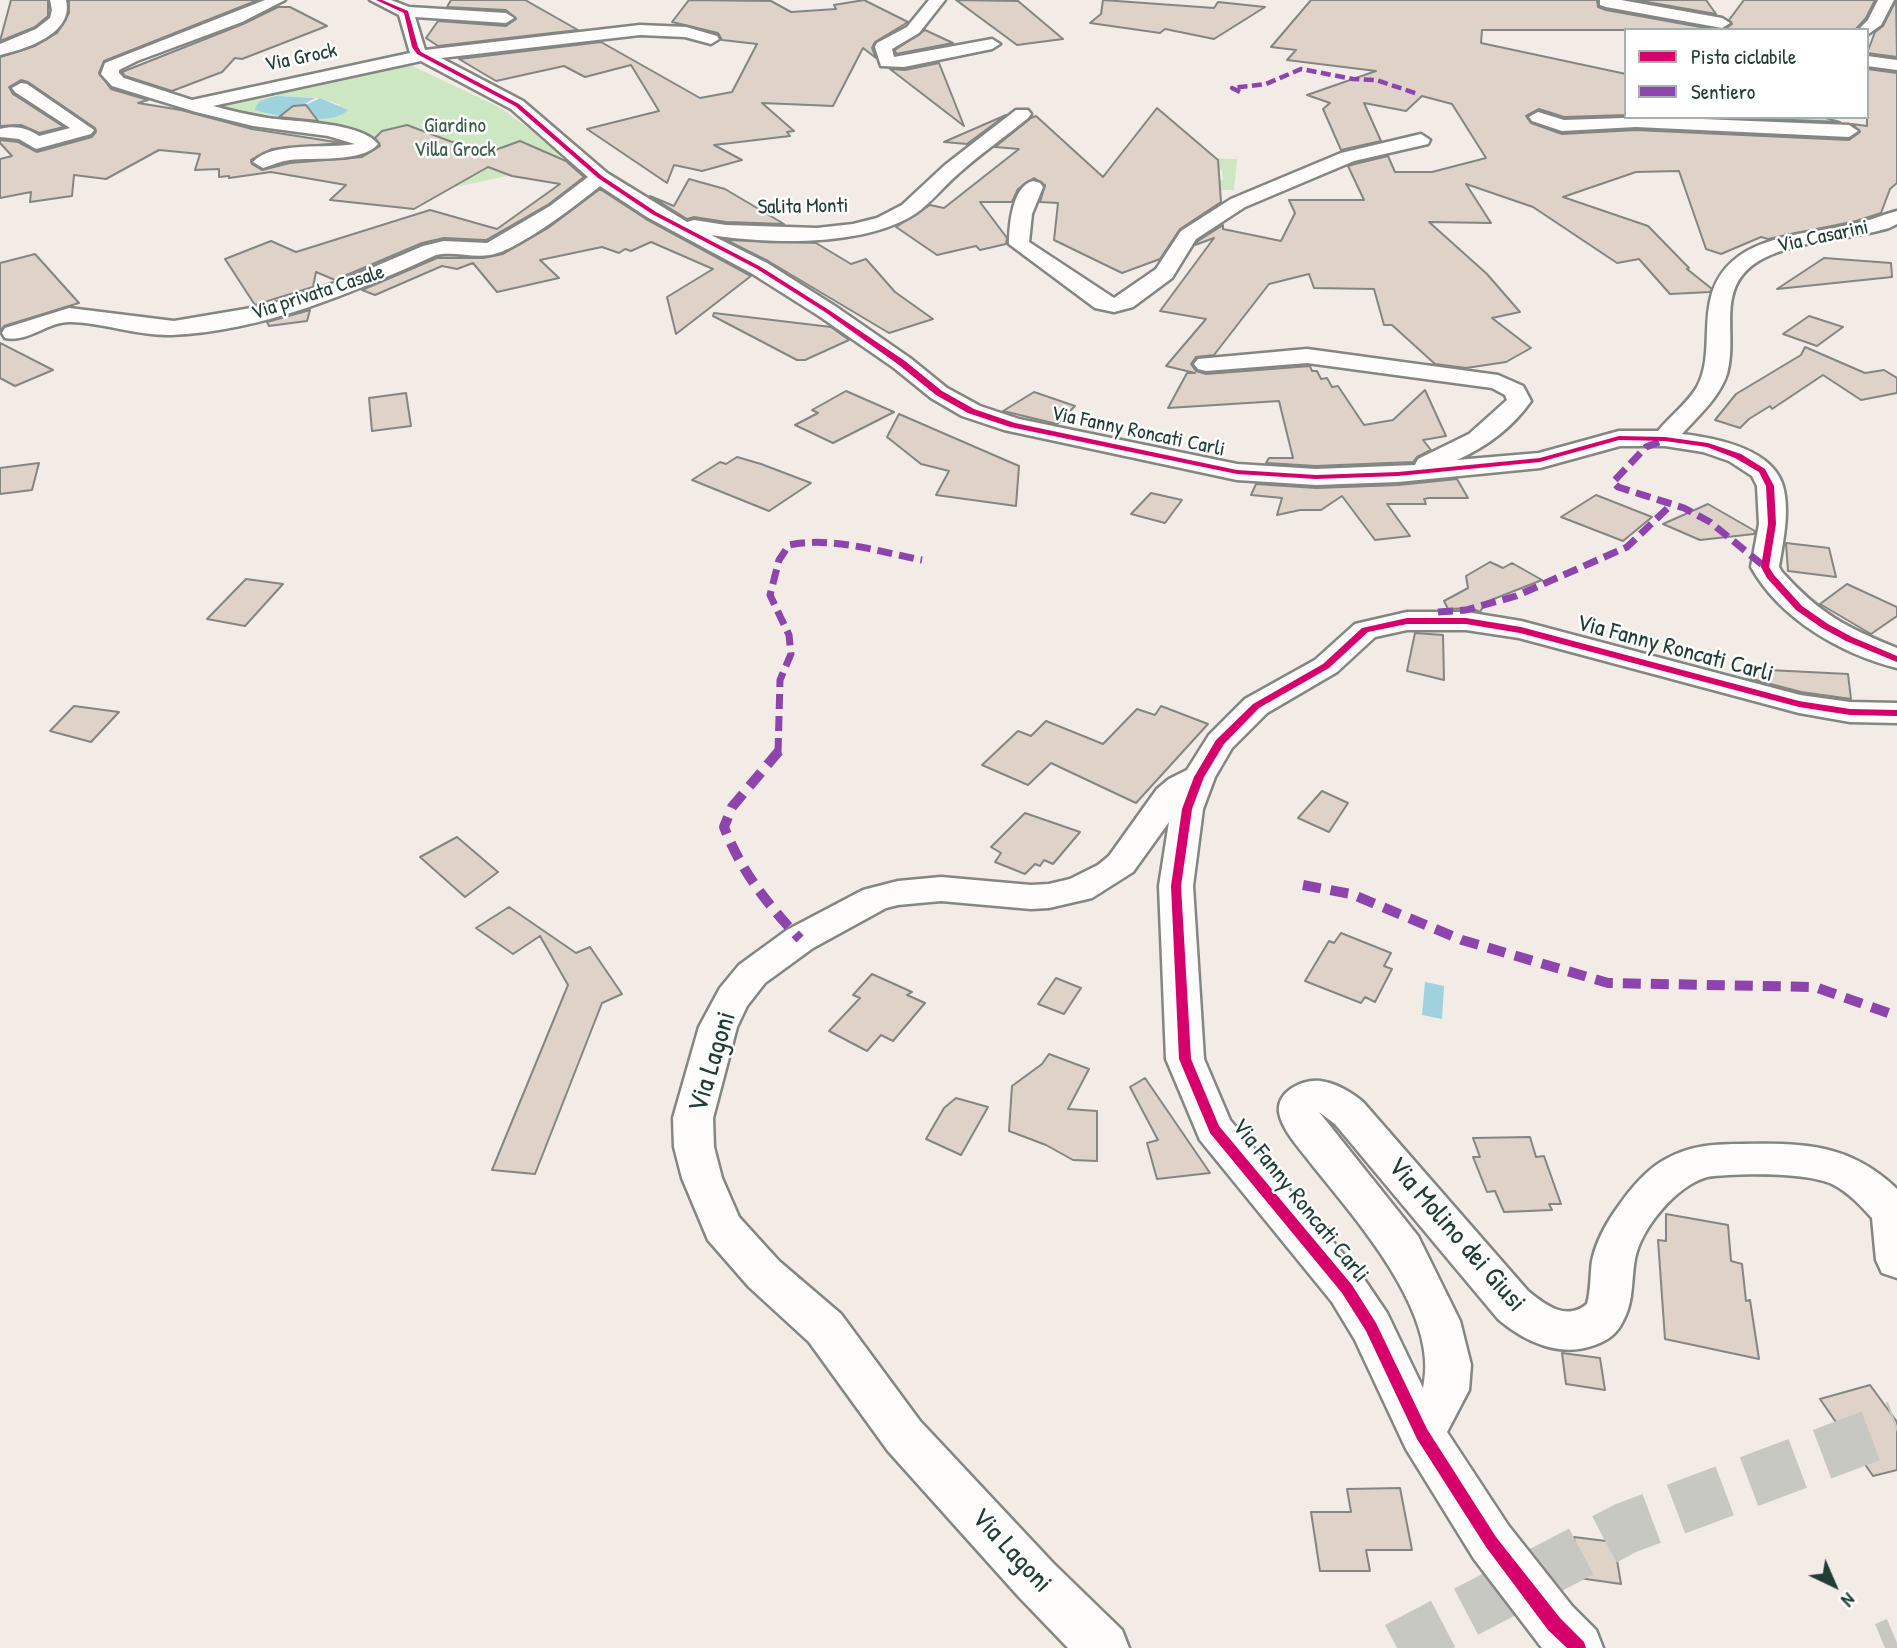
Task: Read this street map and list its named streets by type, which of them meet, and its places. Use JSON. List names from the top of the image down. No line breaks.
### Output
{"streets":{"street":["Via Grock","Salita Monti","Via Casarini","Via privata Casale","Via Fanny Roncati Carli","Via Lagoni","Via Molino dei Giusi"]},"crossings":[["Via Grock","Via Fanny Roncati Carli"],["Salita Monti","Via Fanny Roncati Carli"],["Via Casarini","Via Fanny Roncati Carli"],["Via privata Casale","Via Fanny Roncati Carli"],["Via Fanny Roncati Carli","Via Lagoni"],["Via Fanny Roncati Carli","Via Molino dei Giusi"]],"parks":["Giardino Villa Grock"],"legend":["Pista ciclabile","Sentiero"],"north":"bottom right"}
